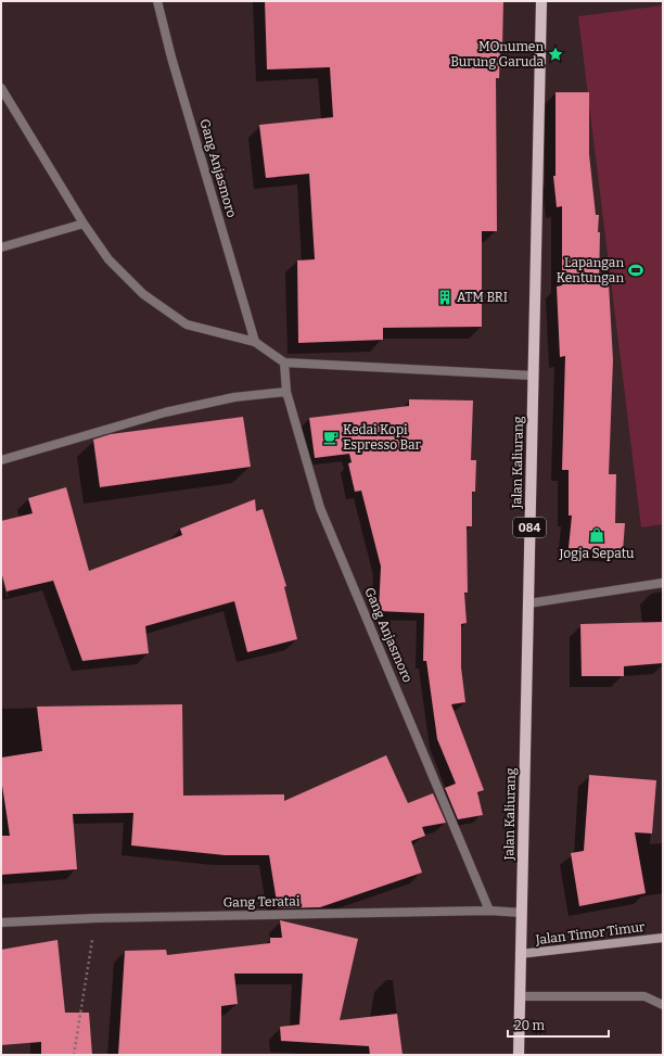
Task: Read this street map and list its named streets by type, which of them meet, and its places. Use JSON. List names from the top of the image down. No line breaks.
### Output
{"streets":{"main road":["Jalan Kaliurang","084"],"street":["Gang Anjasmoro","Gang Teratai","Jalan Timor Timur"]},"crossings":[["Gang Anjasmoro","Gang Teratai"],["Jalan Kaliurang","Gang Teratai"],["Jalan Kaliurang","Jalan Timor Timur"]],"places":{"place":["MOnumen Burung Garuda"],"sports":["Lapangan Kentungan"],"building":["ATM BRI"],"cafe":["Kedai Kopi Espresso Bar"],"shop":["Jogja Sepatu"]},"scale_bar":"20 m"}
